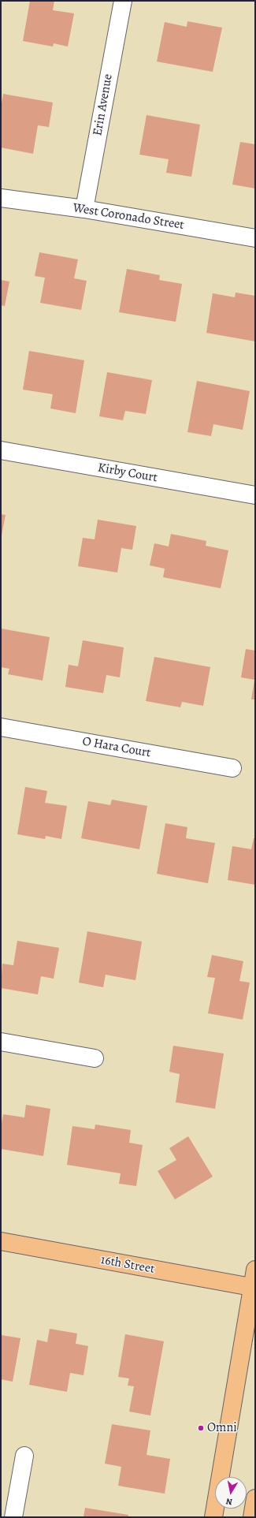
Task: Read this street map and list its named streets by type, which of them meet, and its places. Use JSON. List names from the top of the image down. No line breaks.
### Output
{"streets":{"main road":["16th Street"],"street":["Erin Avenue","West Coronado Street","Kirby Court","O Hara Court"]},"crossings":[["Erin Avenue","West Coronado Street"]],"places":["Omni"],"north":"bottom"}
